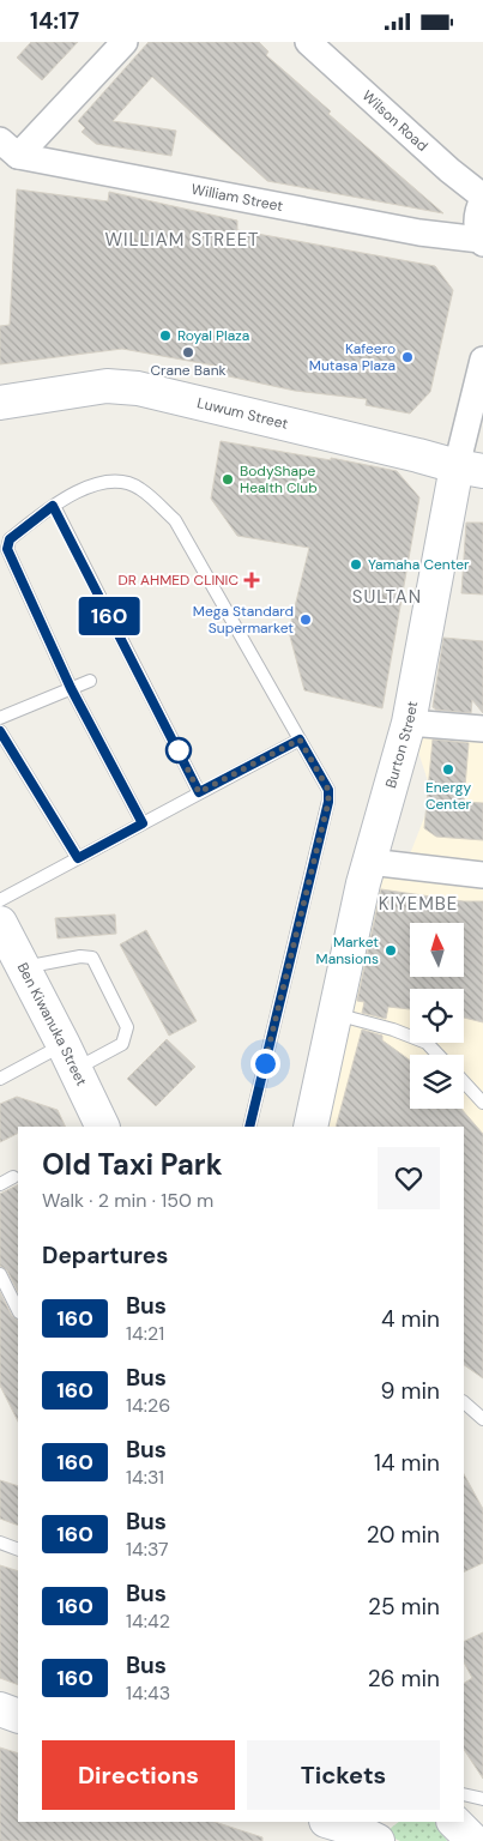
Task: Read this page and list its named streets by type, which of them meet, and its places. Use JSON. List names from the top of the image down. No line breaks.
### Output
{"streets":{"main road":["Luwum Street","Burton Street","Ben Kiwanuka Street"],"street":["Wilson Road","William Street"]},"crossings":[["Luwum Street","Burton Street"]],"districts":["WILLIAM STREET","SULTAN","KIYEMBE"],"places":{"other":["Royal Plaza","Crane Bank","Kafeero Mutasa Plaza","BodyShape Health Club","Yamaha Center","Mega Standard Supermarket","Energy Center","Market Mansions"],"health":["DR AHMED CLINIC"]},"lines":["bus line 160"],"north":"top","page":{"status":"14:17","on_map":"160","heading":[["Old Taxi Park","Walk · 2 min · 150 m"],"Departures"],"list":[{"mark":"160","name":"Bus","note":"14:21","value":"4 min"},{"mark":"160","name":"Bus","note":"14:26","value":"9 min"},{"mark":"160","name":"Bus","note":"14:31","value":"14 min"},{"mark":"160","name":"Bus","note":"14:37","value":"20 min"},{"mark":"160","name":"Bus","note":"14:42","value":"25 min"},{"mark":"160","name":"Bus","note":"14:43","value":"26 min"}],"buttons":["Directions","Tickets"]}}
